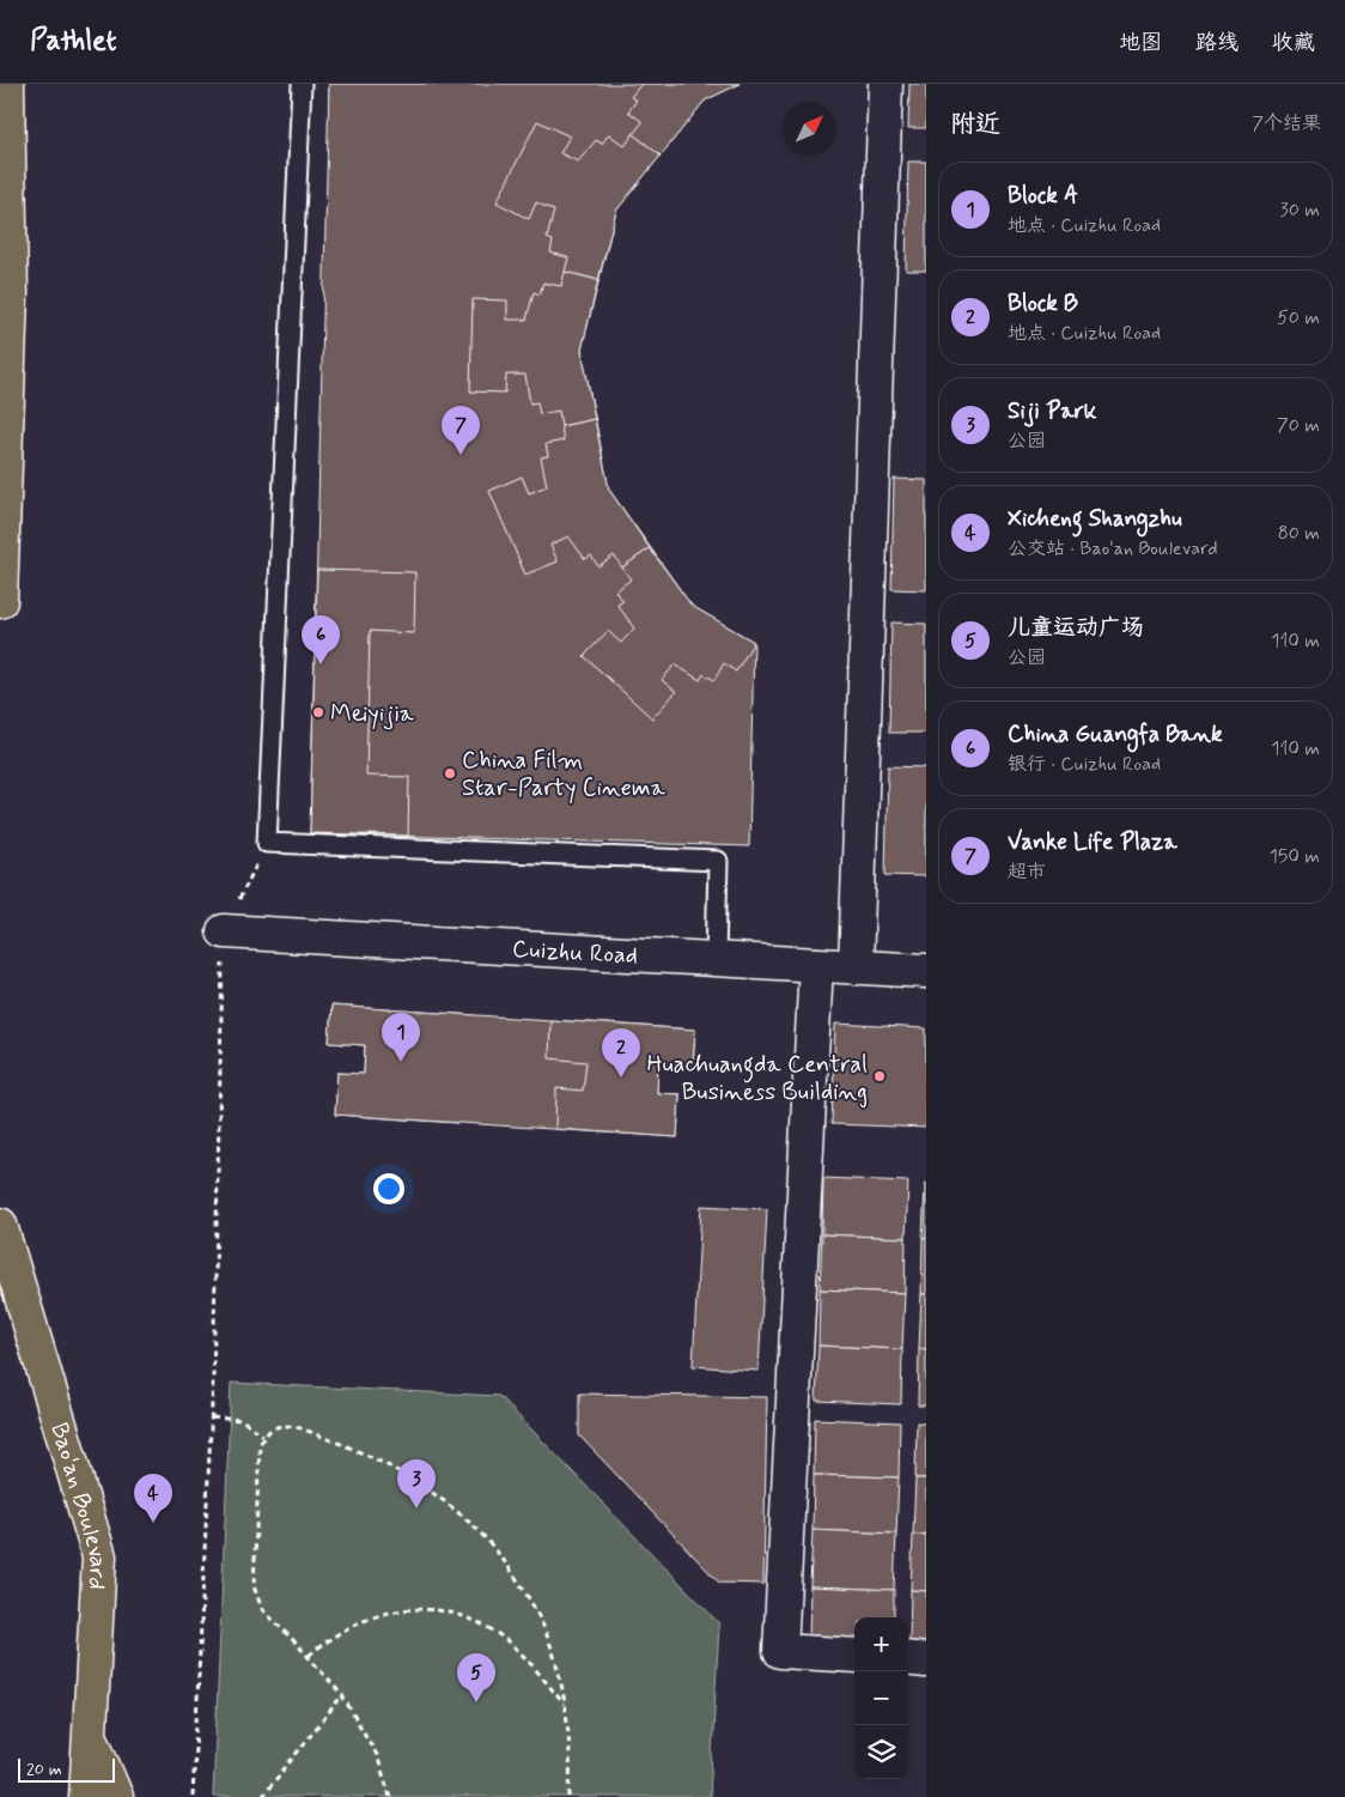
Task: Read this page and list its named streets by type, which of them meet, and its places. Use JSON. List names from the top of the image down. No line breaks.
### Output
{"streets":{"main road":["Bao'an Boulevard"],"street":["Cuizhu Road"]},"places":["Meiyijia","China Film Star-Party Cinema","Huachuangda Central Business Building"],"scale_bar":"20 m","north":"top right","page":{"header":"Pathlet","nav":["地图","路线","收藏"],"heading":["附近","7个结果"],"list":[{"mark":"1","name":"Block A","note":"地点 · Cuizhu Road","value":"30 m"},{"mark":"2","name":"Block B","note":"地点 · Cuizhu Road","value":"50 m"},{"mark":"3","name":"Siji Park","note":"公园","value":"70 m"},{"mark":"4","name":"Xicheng Shangzhu","note":"公交站 · Bao'an Boulevard","value":"80 m"},{"mark":"5","name":"儿童运动广场","note":"公园","value":"110 m"},{"mark":"6","name":"China Guangfa Bank","note":"银行 · Cuizhu Road","value":"110 m"},{"mark":"7","name":"Vanke Life Plaza","note":"超市","value":"150 m"}],"pins":["7","6","1","2","3","4","5"],"map_buttons":["+","−"],"scale":"20 m"}}
